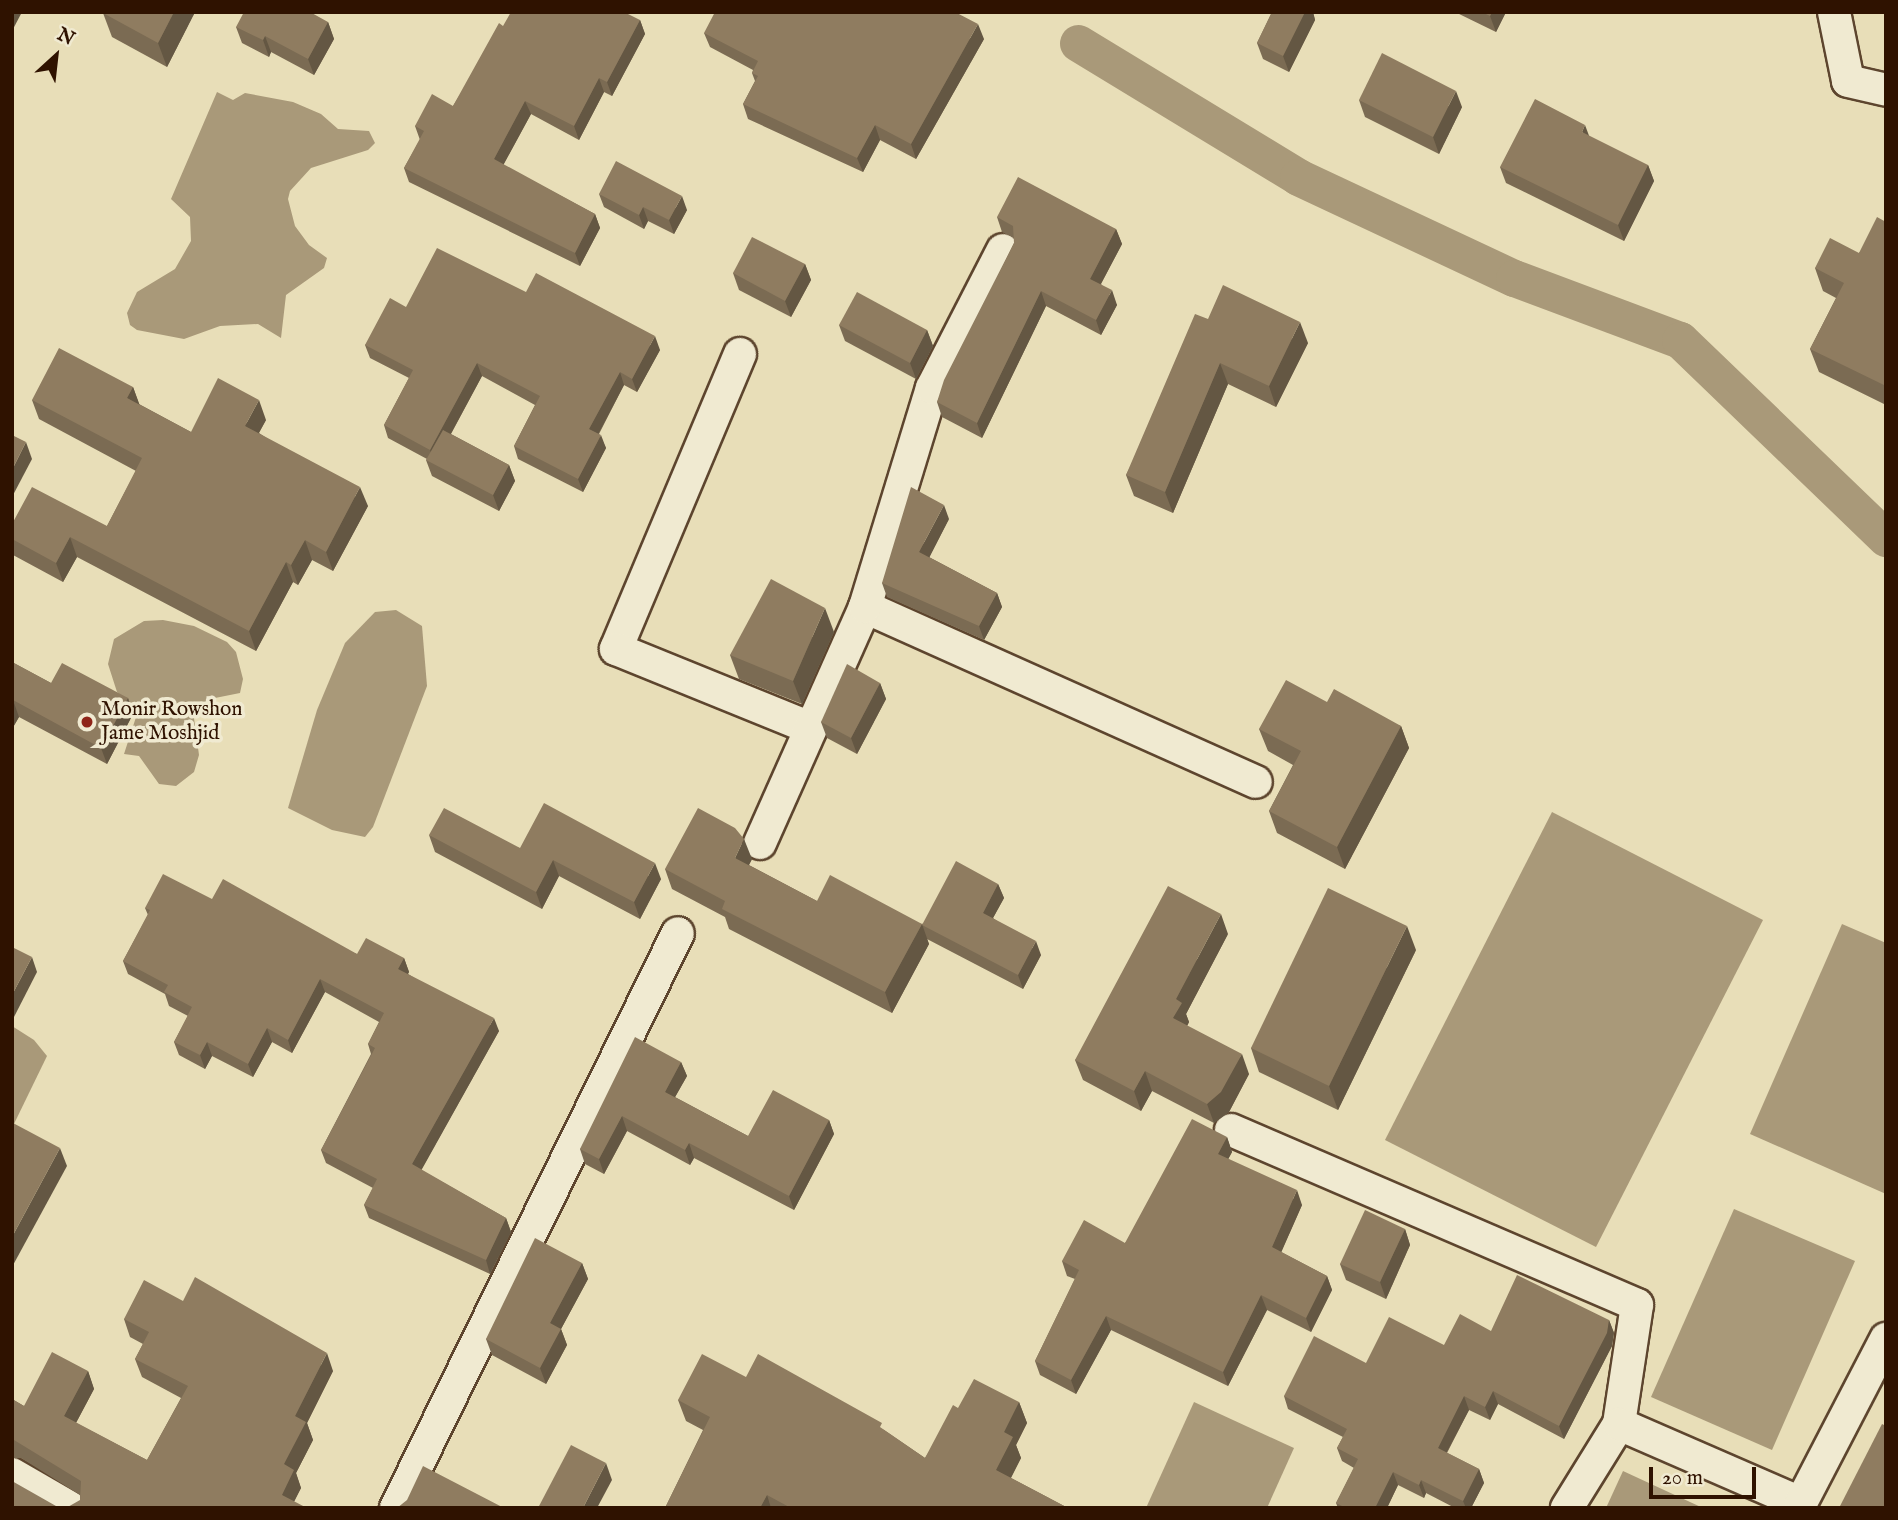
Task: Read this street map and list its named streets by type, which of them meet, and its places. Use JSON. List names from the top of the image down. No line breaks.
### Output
{"places":["Monir Rowshon Jame Moshjid"],"scale_bar":"20 m","north":"top right"}
